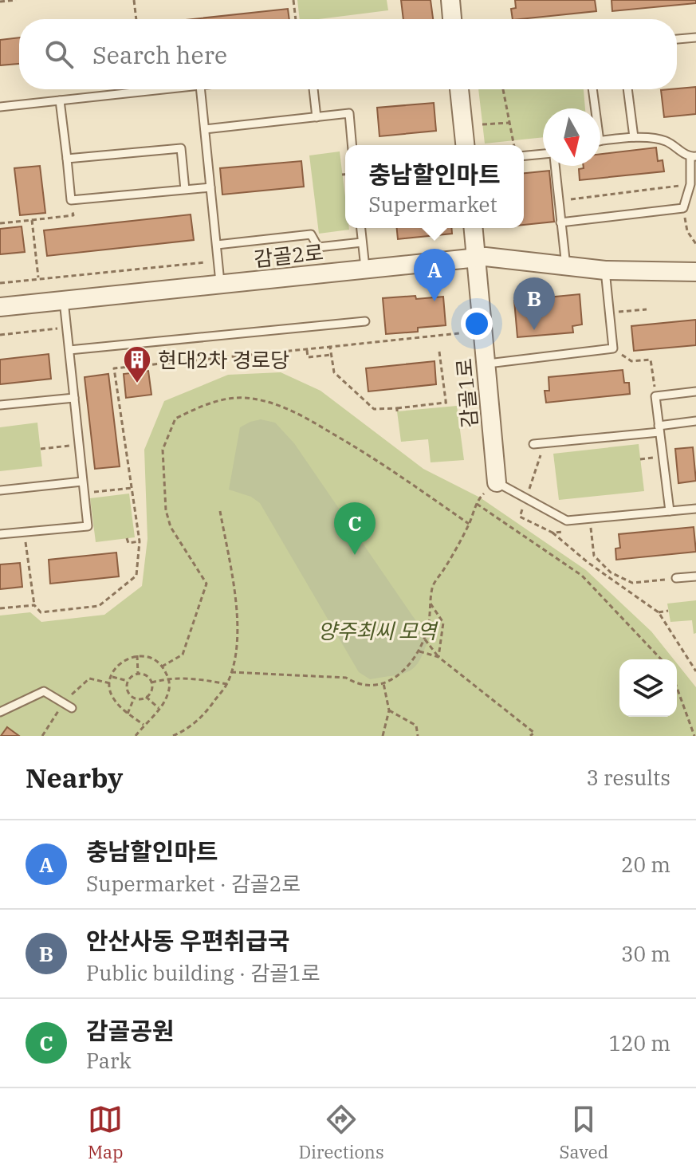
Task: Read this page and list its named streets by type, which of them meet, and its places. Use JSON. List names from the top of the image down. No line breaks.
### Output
{"streets":{"street":["감골2로","감골1로"]},"crossings":[["감골2로","감골1로"]],"parks":["양주최씨 모역"],"places":{"building":["현대2차 경로당"]},"north":"bottom","page":{"search":"Search here","popup":["충남할인마트","Supermarket"],"pins":["A","B","C"],"heading":["Nearby","3 results"],"list":[{"mark":"A","name":"충남할인마트","note":"Supermarket · 감골2로","value":"20 m"},{"mark":"B","name":"안산사동 우편취급국","note":"Public building · 감골1로","value":"30 m"},{"mark":"C","name":"감골공원","note":"Park","value":"120 m"}],"nav":["Map","Directions","Saved"]}}
